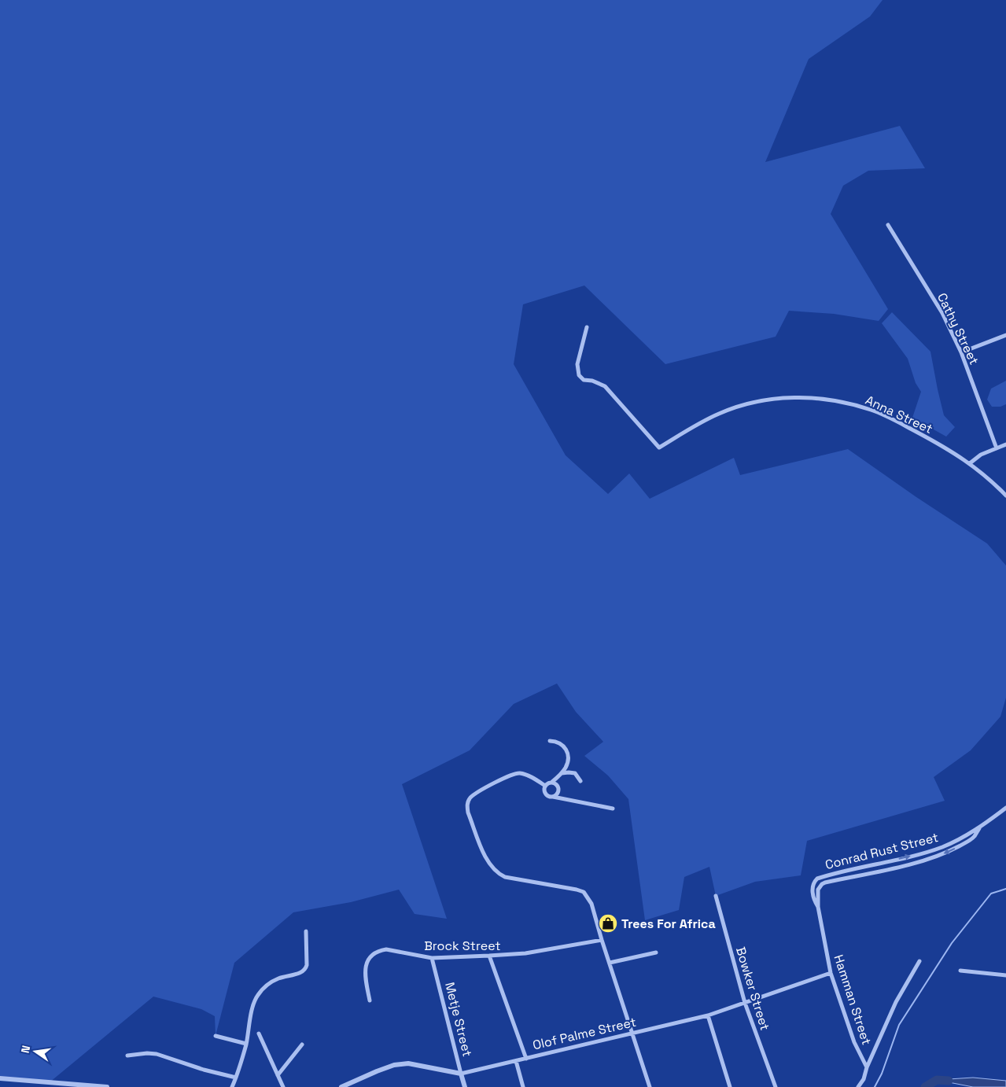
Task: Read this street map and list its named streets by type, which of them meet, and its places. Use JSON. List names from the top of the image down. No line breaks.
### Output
{"streets":{"street":["Cathy Street","Anna Street","Conrad Rust Street","Brock Street","Bowker Street","Hamman Street","Metje Street","Olof Palme Street"]},"crossings":[["Conrad Rust Street","Hamman Street"],["Brock Street","Metje Street"],["Bowker Street","Olof Palme Street"],["Hamman Street","Olof Palme Street"],["Metje Street","Olof Palme Street"]],"places":{"shop":["Trees For Africa"]},"north":"left"}
